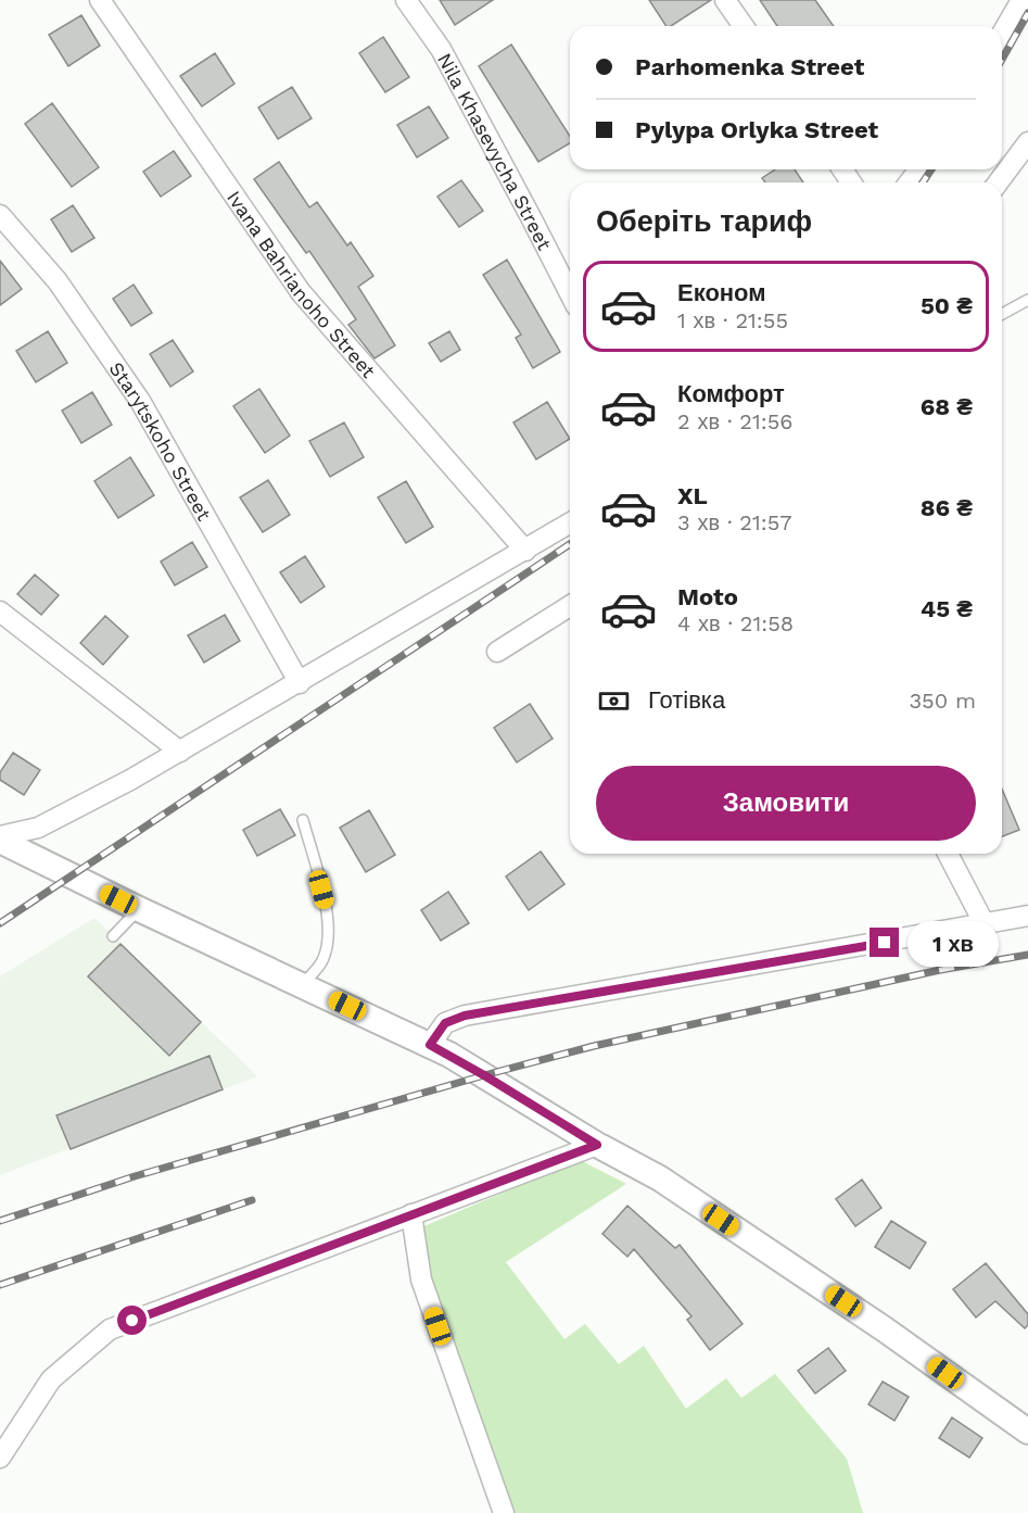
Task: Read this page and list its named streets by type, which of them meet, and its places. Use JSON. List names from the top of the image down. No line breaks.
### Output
{"streets":{"street":["Nila Khasevycha Street","Ivana Bahrianoho Street","Starytskoho Street"]},"page":{"banner":["Parhomenka Street","Pylypa Orlyka Street"],"heading":"Оберіть тариф","list":[{"name":"Економ","note":"1 хв · 21:55","value":"50 ₴"},{"name":"Комфорт","note":"2 хв · 21:56","value":"68 ₴"},{"name":"XL","note":"3 хв · 21:57","value":"86 ₴"},{"name":"Moto","note":"4 хв · 21:58","value":"45 ₴"}],"pay":["Готівка","350 m"],"buttons":"Замовити","bubble":"1 хв"}}
